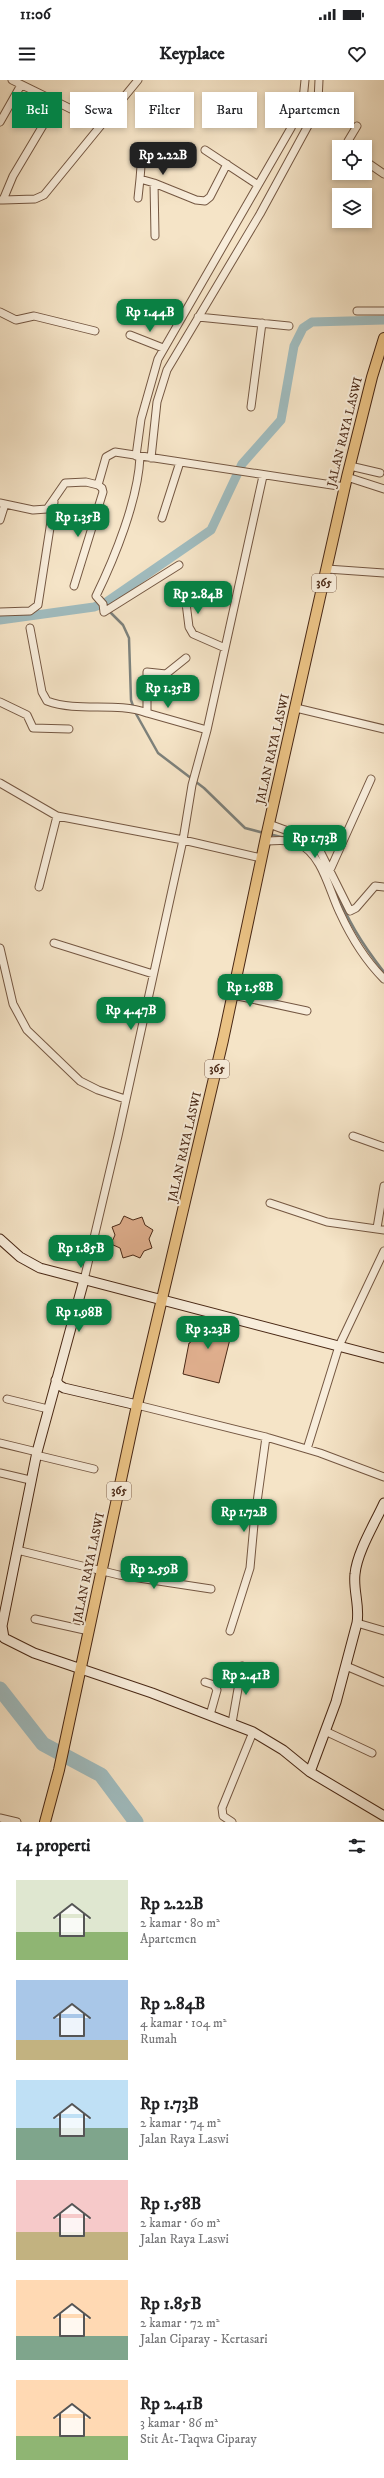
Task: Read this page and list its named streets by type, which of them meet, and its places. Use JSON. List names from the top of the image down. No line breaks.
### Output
{"streets":{"main road":["JALAN RAYA LASWI","365"]},"page":{"status":"11:06","header":"Keyplace","chip":["Beli","Sewa","Filter","Baru","Apartemen"],"price":["Rp 2.22B","Rp 1.44B","Rp 1.35B","Rp 2.84B","Rp 1.35B","Rp 1.73B","Rp 1.58B","Rp 4.47B","Rp 1.85B","Rp 1.98B","Rp 3.23B","Rp 1.72B","Rp 2.59B","Rp 2.41B"],"heading":"14 properti","list":[{"name":"Rp 2.22B","note":"2 kamar · 80 m² · Apartemen"},{"name":"Rp 2.84B","note":"4 kamar · 104 m² · Rumah"},{"name":"Rp 1.73B","note":"2 kamar · 74 m² · Jalan Raya Laswi"},{"name":"Rp 1.58B","note":"2 kamar · 60 m² · Jalan Raya Laswi"},{"name":"Rp 1.85B","note":"2 kamar · 72 m² · Jalan Ciparay - Kertasari"},{"name":"Rp 2.41B","note":"3 kamar · 86 m² · Stit At-Taqwa Ciparay"}]}}
